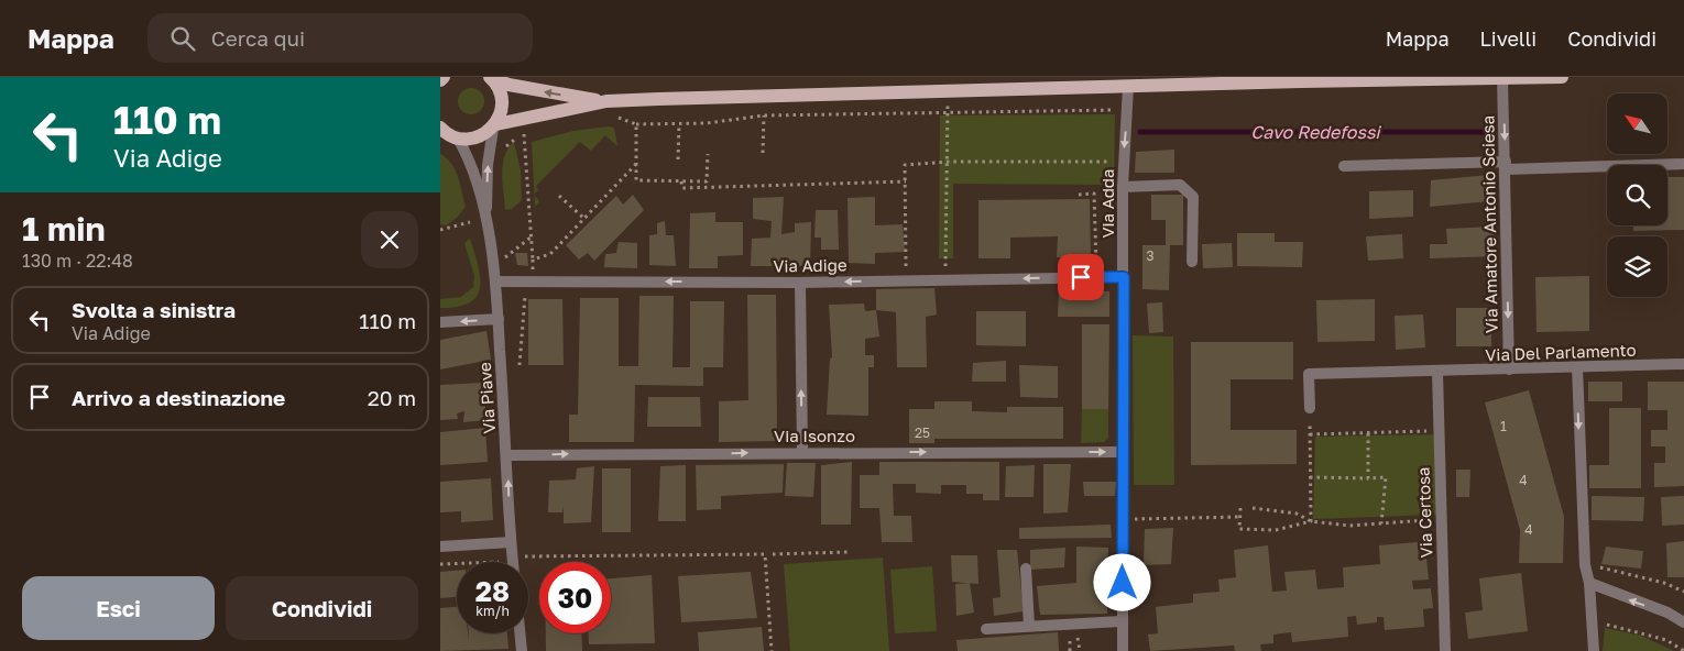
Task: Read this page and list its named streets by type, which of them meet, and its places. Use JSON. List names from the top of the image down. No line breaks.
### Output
{"streets":{"street":["Via Adda","Via Amatore Antonio Sciesa","Via Adige","Via Del Parlamento","Via Piave","Via Isonzo","Via Certosa"]},"crossings":[["Via Adda","Via Adige"],["Via Adda","Via Isonzo"],["Via Amatore Antonio Sciesa","Via Del Parlamento"],["Via Adige","Via Piave"],["Via Del Parlamento","Via Certosa"],["Via Piave","Via Isonzo"]],"one_way":["Via Amatore Antonio Sciesa","Via Adige","Via Isonzo"],"water":["Cavo Redefossi"],"house_numbers":["3","1","25","4","4"],"north":"top left","page":{"header":"Mappa","search":"Cerca qui","nav":["Mappa","Livelli","Condividi"],"turn":["110 m","Via Adige"],"heading":["1 min","130 m · 22:48"],"list":[{"name":"Svolta a sinistra","note":"Via Adige","value":"110 m"},{"name":"Arrivo a destinazione","value":"20 m"}],"speed":"28 km/h","limit":"30","buttons":["Esci","Condividi"]}}
